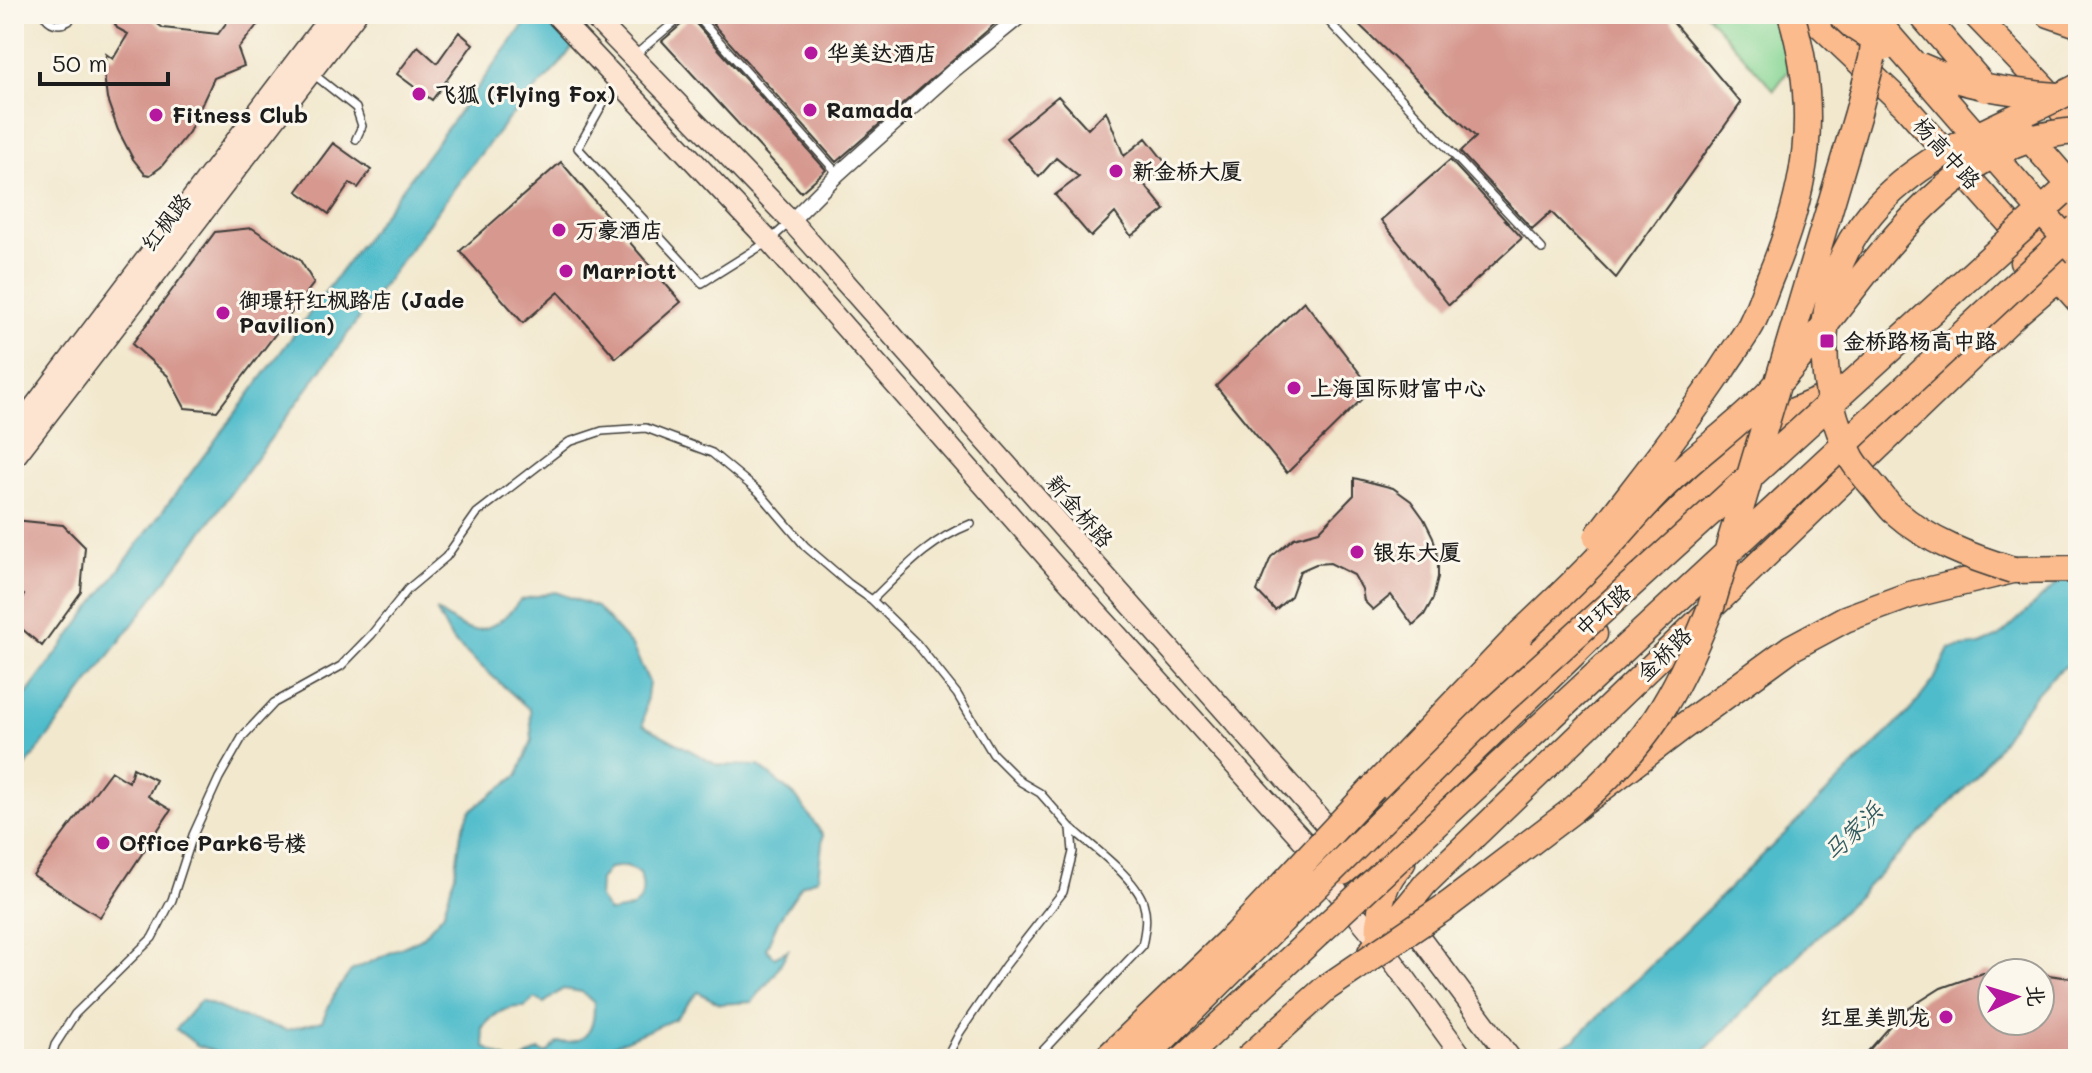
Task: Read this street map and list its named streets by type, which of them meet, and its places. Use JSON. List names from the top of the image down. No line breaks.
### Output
{"streets":{"highway":["杨高中路","中环路"],"main road":["金桥路"],"street":["红枫路","新金桥路"]},"crossings":[["杨高中路","金桥路"],["新金桥路","金桥路"]],"water":["马家浜"],"places":{"other":["华美达酒店","飞狐 (Flying Fox)","Ramada","Fitness Club","新金桥大厦","万豪酒店","Marriott","御璟轩红枫路店 (Jade Pavilion)","上海国际财富中心","银东大厦","Office Park6号楼","红星美凯龙"],"transit":["金桥路杨高中路"]},"scale_bar":"50 m","north":"right"}
